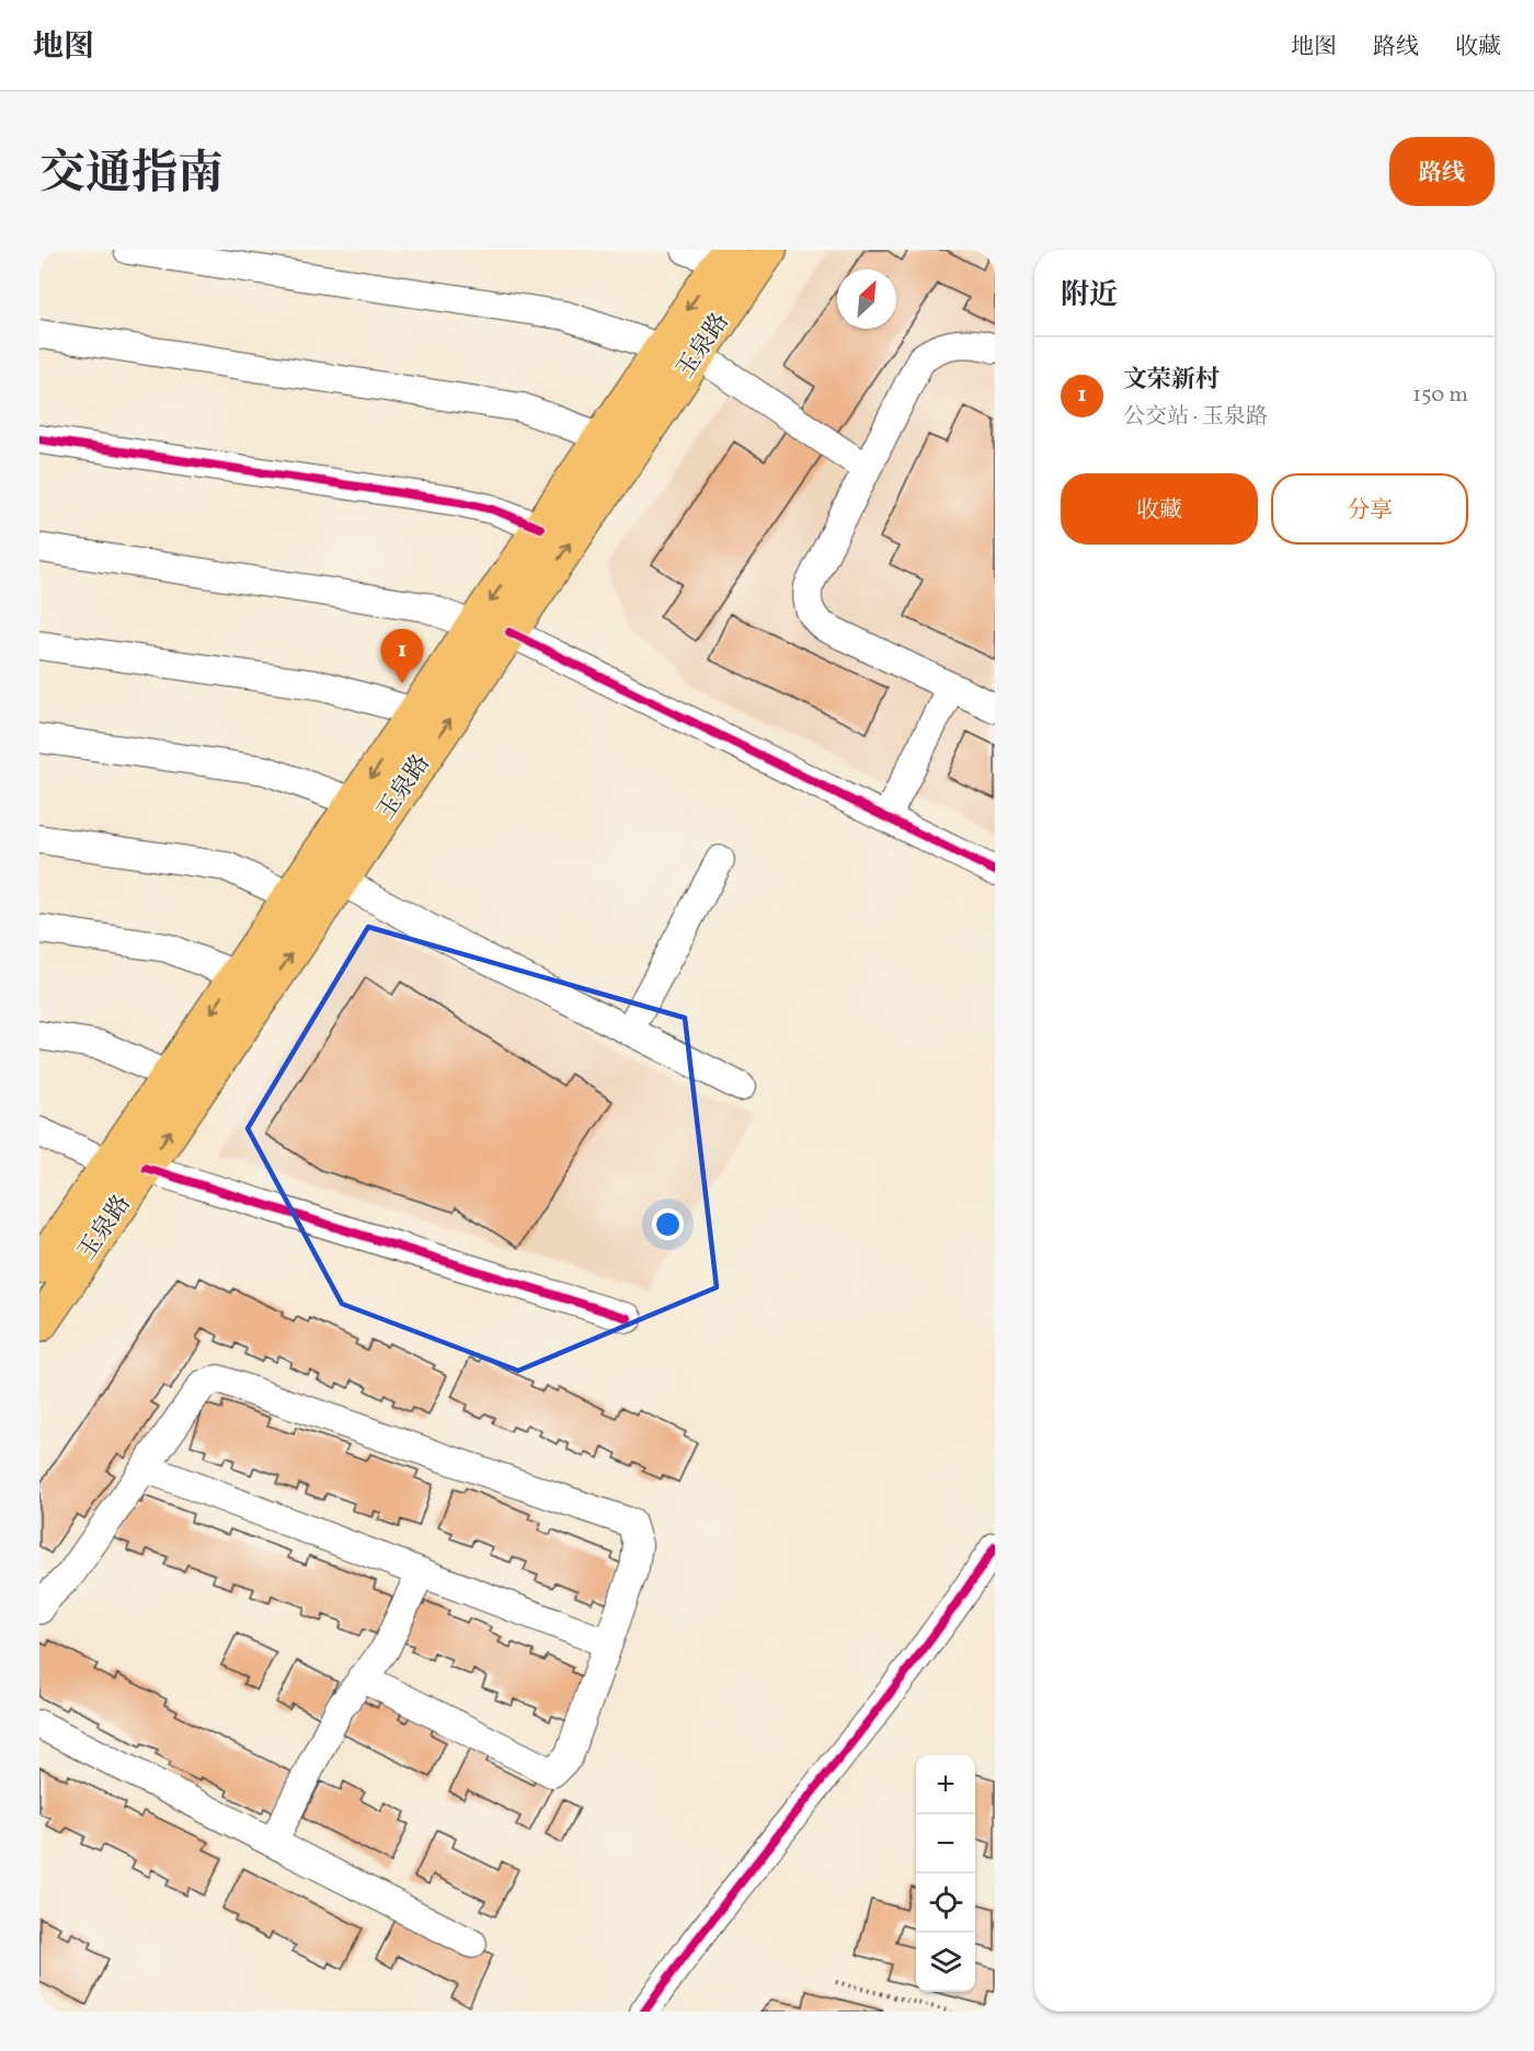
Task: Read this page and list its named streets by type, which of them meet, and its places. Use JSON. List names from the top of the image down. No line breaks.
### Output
{"streets":{"main road":["玉泉路"]},"north":"top right","page":{"header":"地图","nav":["地图","路线","收藏"],"title":"交通指南","buttons":["路线",["收藏","分享"]],"heading":"附近","list":[{"mark":"1","name":"文荣新村","note":"公交站 · 玉泉路","value":"150 m"}],"pins":"1","map_buttons":["+","−"]}}
